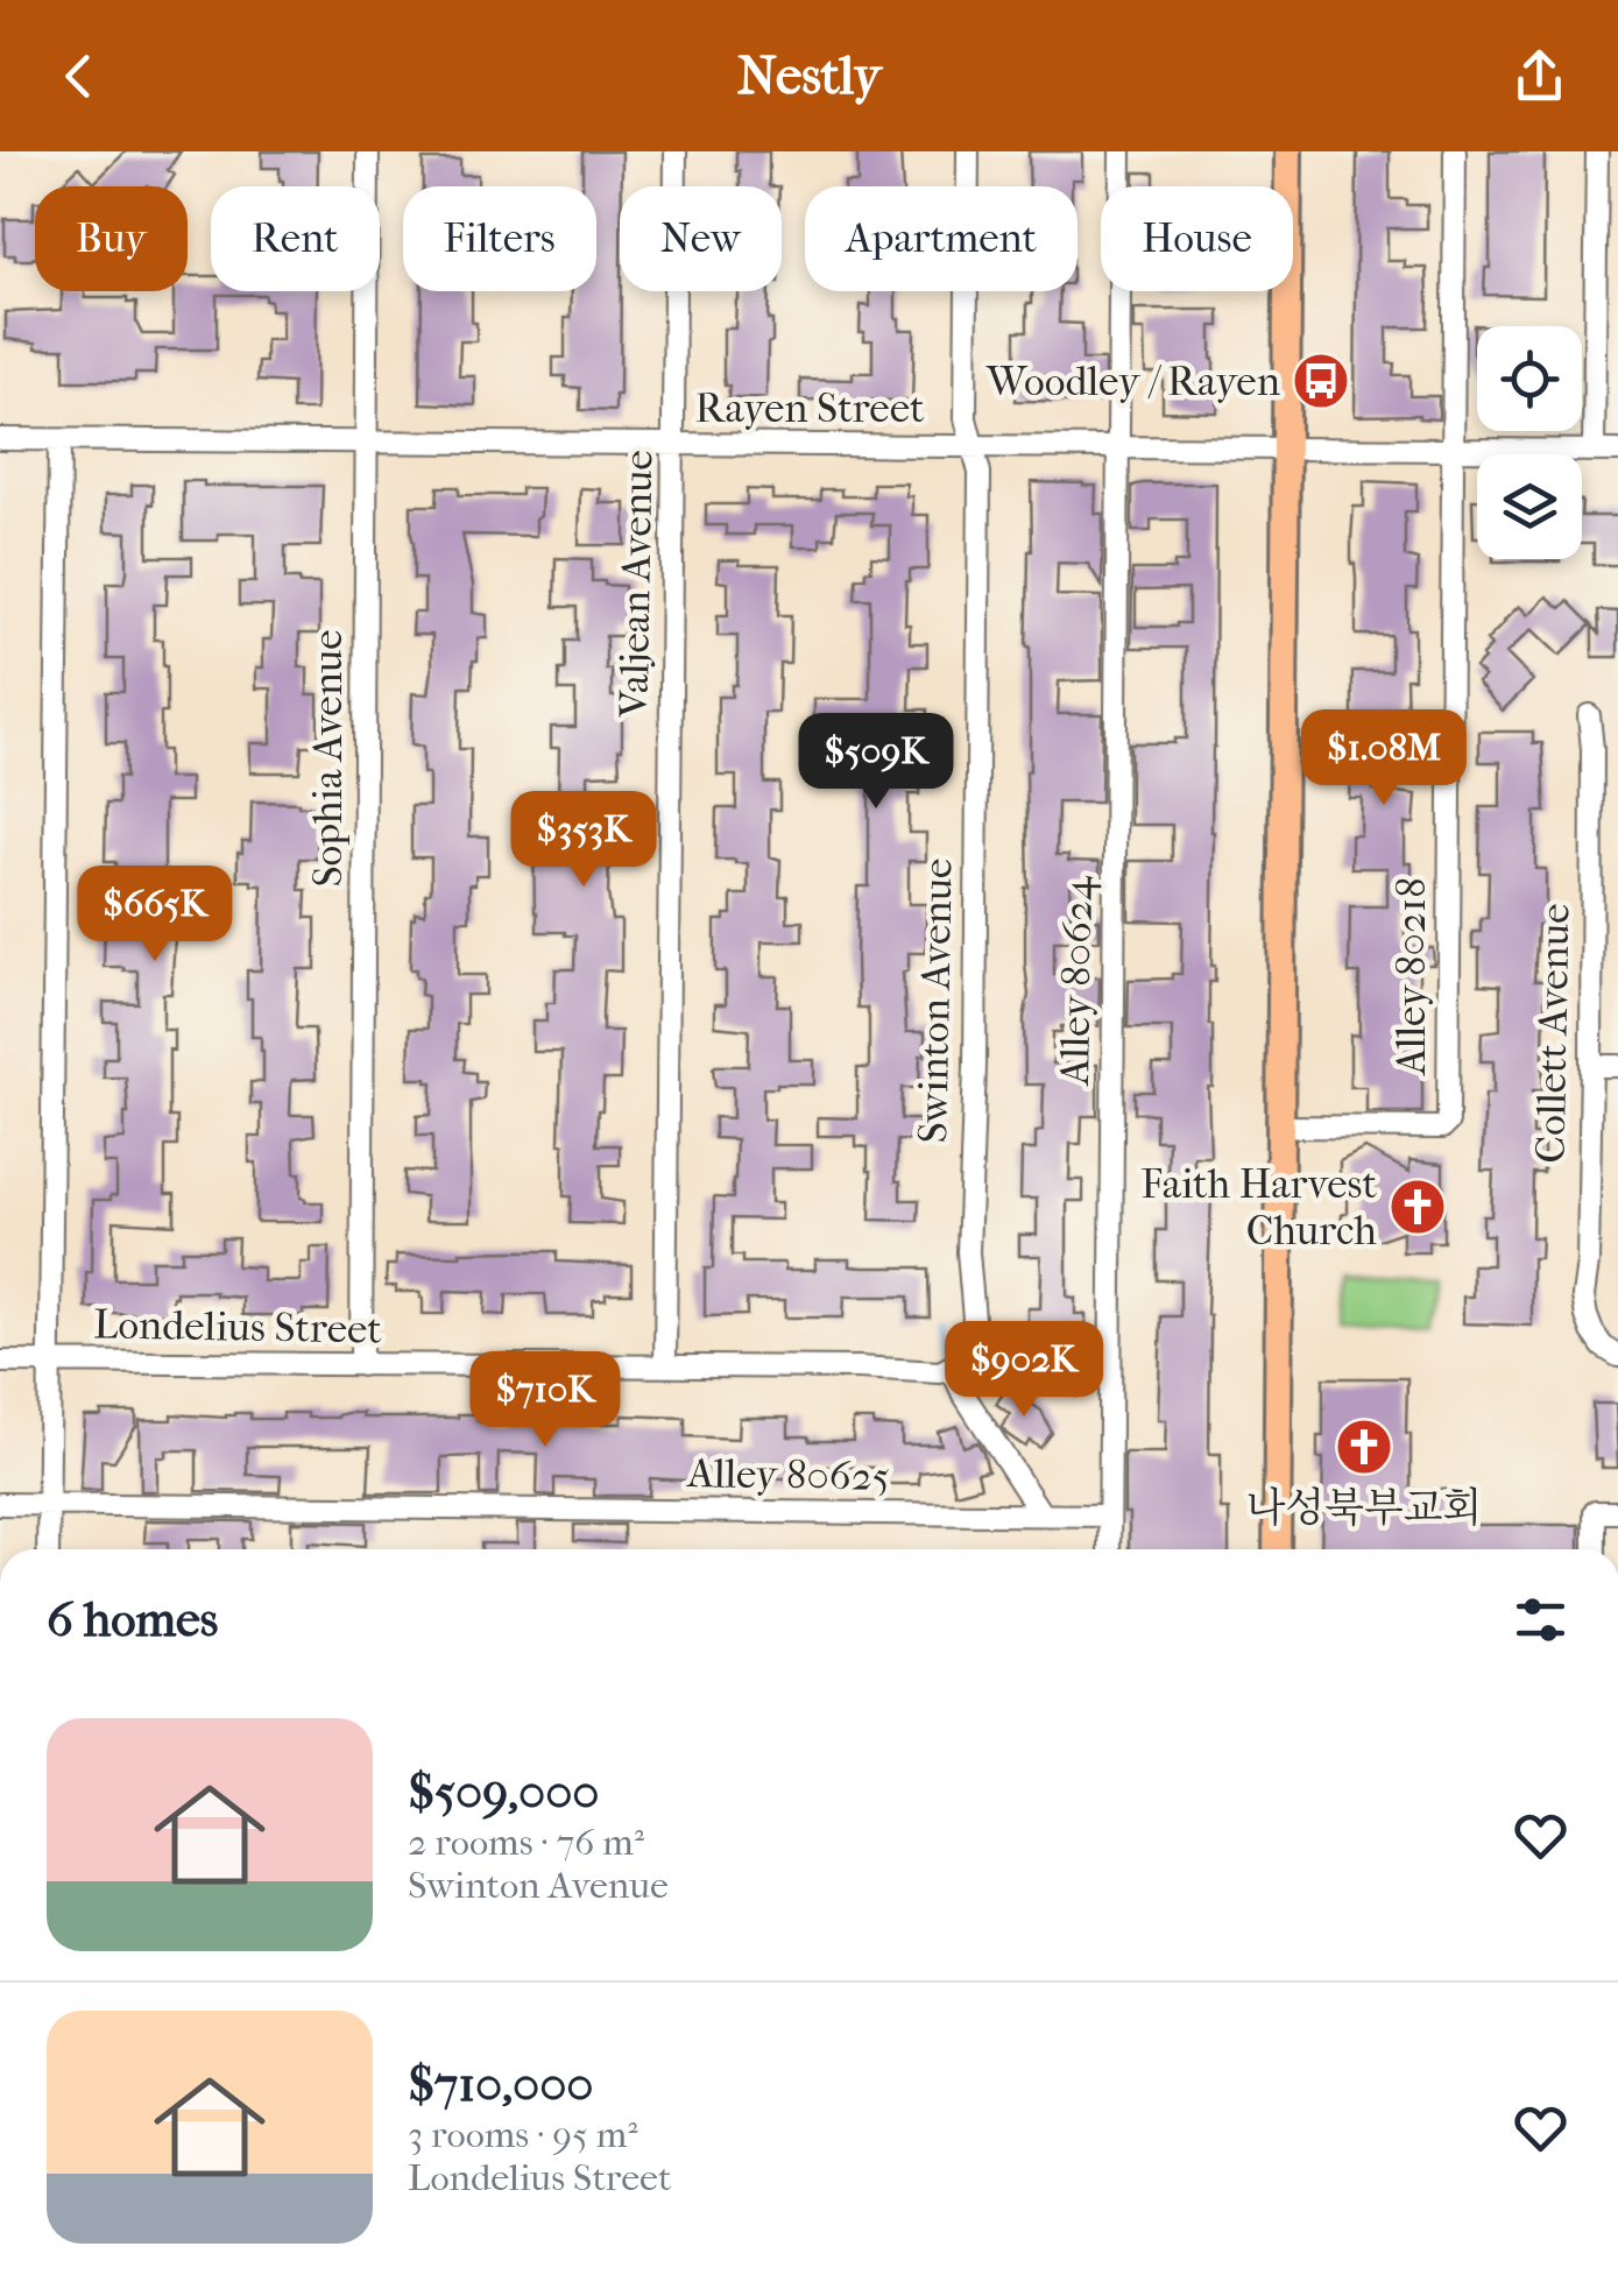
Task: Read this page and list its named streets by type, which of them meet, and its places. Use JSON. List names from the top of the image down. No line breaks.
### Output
{"streets":{"street":["Rayen Street","Valjean Avenue","Sophia Avenue","Alley 80218","Alley 80624","Swinton Avenue","Collett Avenue","Londelius Street","Alley 80625"]},"crossings":[["Rayen Street","Valjean Avenue"],["Rayen Street","Sophia Avenue"],["Rayen Street","Alley 80218"],["Rayen Street","Alley 80624"],["Rayen Street","Swinton Avenue"],["Valjean Avenue","Londelius Street"],["Sophia Avenue","Londelius Street"],["Alley 80624","Alley 80625"],["Swinton Avenue","Londelius Street"]],"places":{"bus stop":["Woodley / Rayen"],"church":["Faith Harvest Church","나성북부교회"]},"page":{"header":"Nestly","chip":["Buy","Rent","Filters","New","Apartment","House"],"price":["$1.08M","$509K","$353K","$665K","$902K","$710K"],"heading":"6 homes","list":[{"name":"$509,000","note":"2 rooms · 76 m² · Swinton Avenue"},{"name":"$710,000","note":"3 rooms · 95 m² · Londelius Street"}]}}
